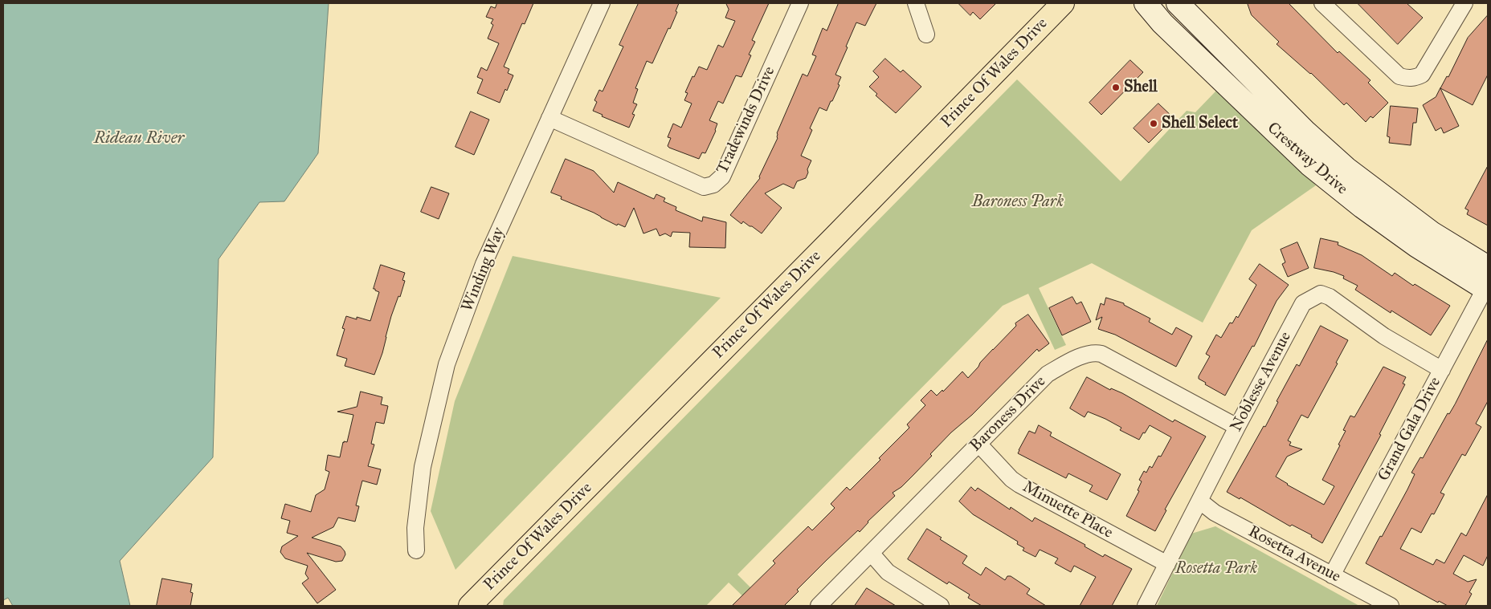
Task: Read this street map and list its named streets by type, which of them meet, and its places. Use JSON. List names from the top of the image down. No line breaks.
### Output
{"streets":{"main road":["Prince Of Wales Drive"],"street":["Tradewinds Drive","Crestway Drive","Winding Way","Noblesse Avenue","Baroness Drive","Grand Gala Drive","Minuette Place","Rosetta Avenue"]},"crossings":[["Tradewinds Drive","Winding Way"],["Crestway Drive","Grand Gala Drive"],["Noblesse Avenue","Baroness Drive"],["Noblesse Avenue","Grand Gala Drive"],["Noblesse Avenue","Minuette Place"],["Noblesse Avenue","Rosetta Avenue"],["Baroness Drive","Minuette Place"],["Grand Gala Drive","Rosetta Avenue"]],"water":["Rideau River"],"parks":["Baroness Park","Rosetta Park"],"places":["Shell","Shell Select"]}
